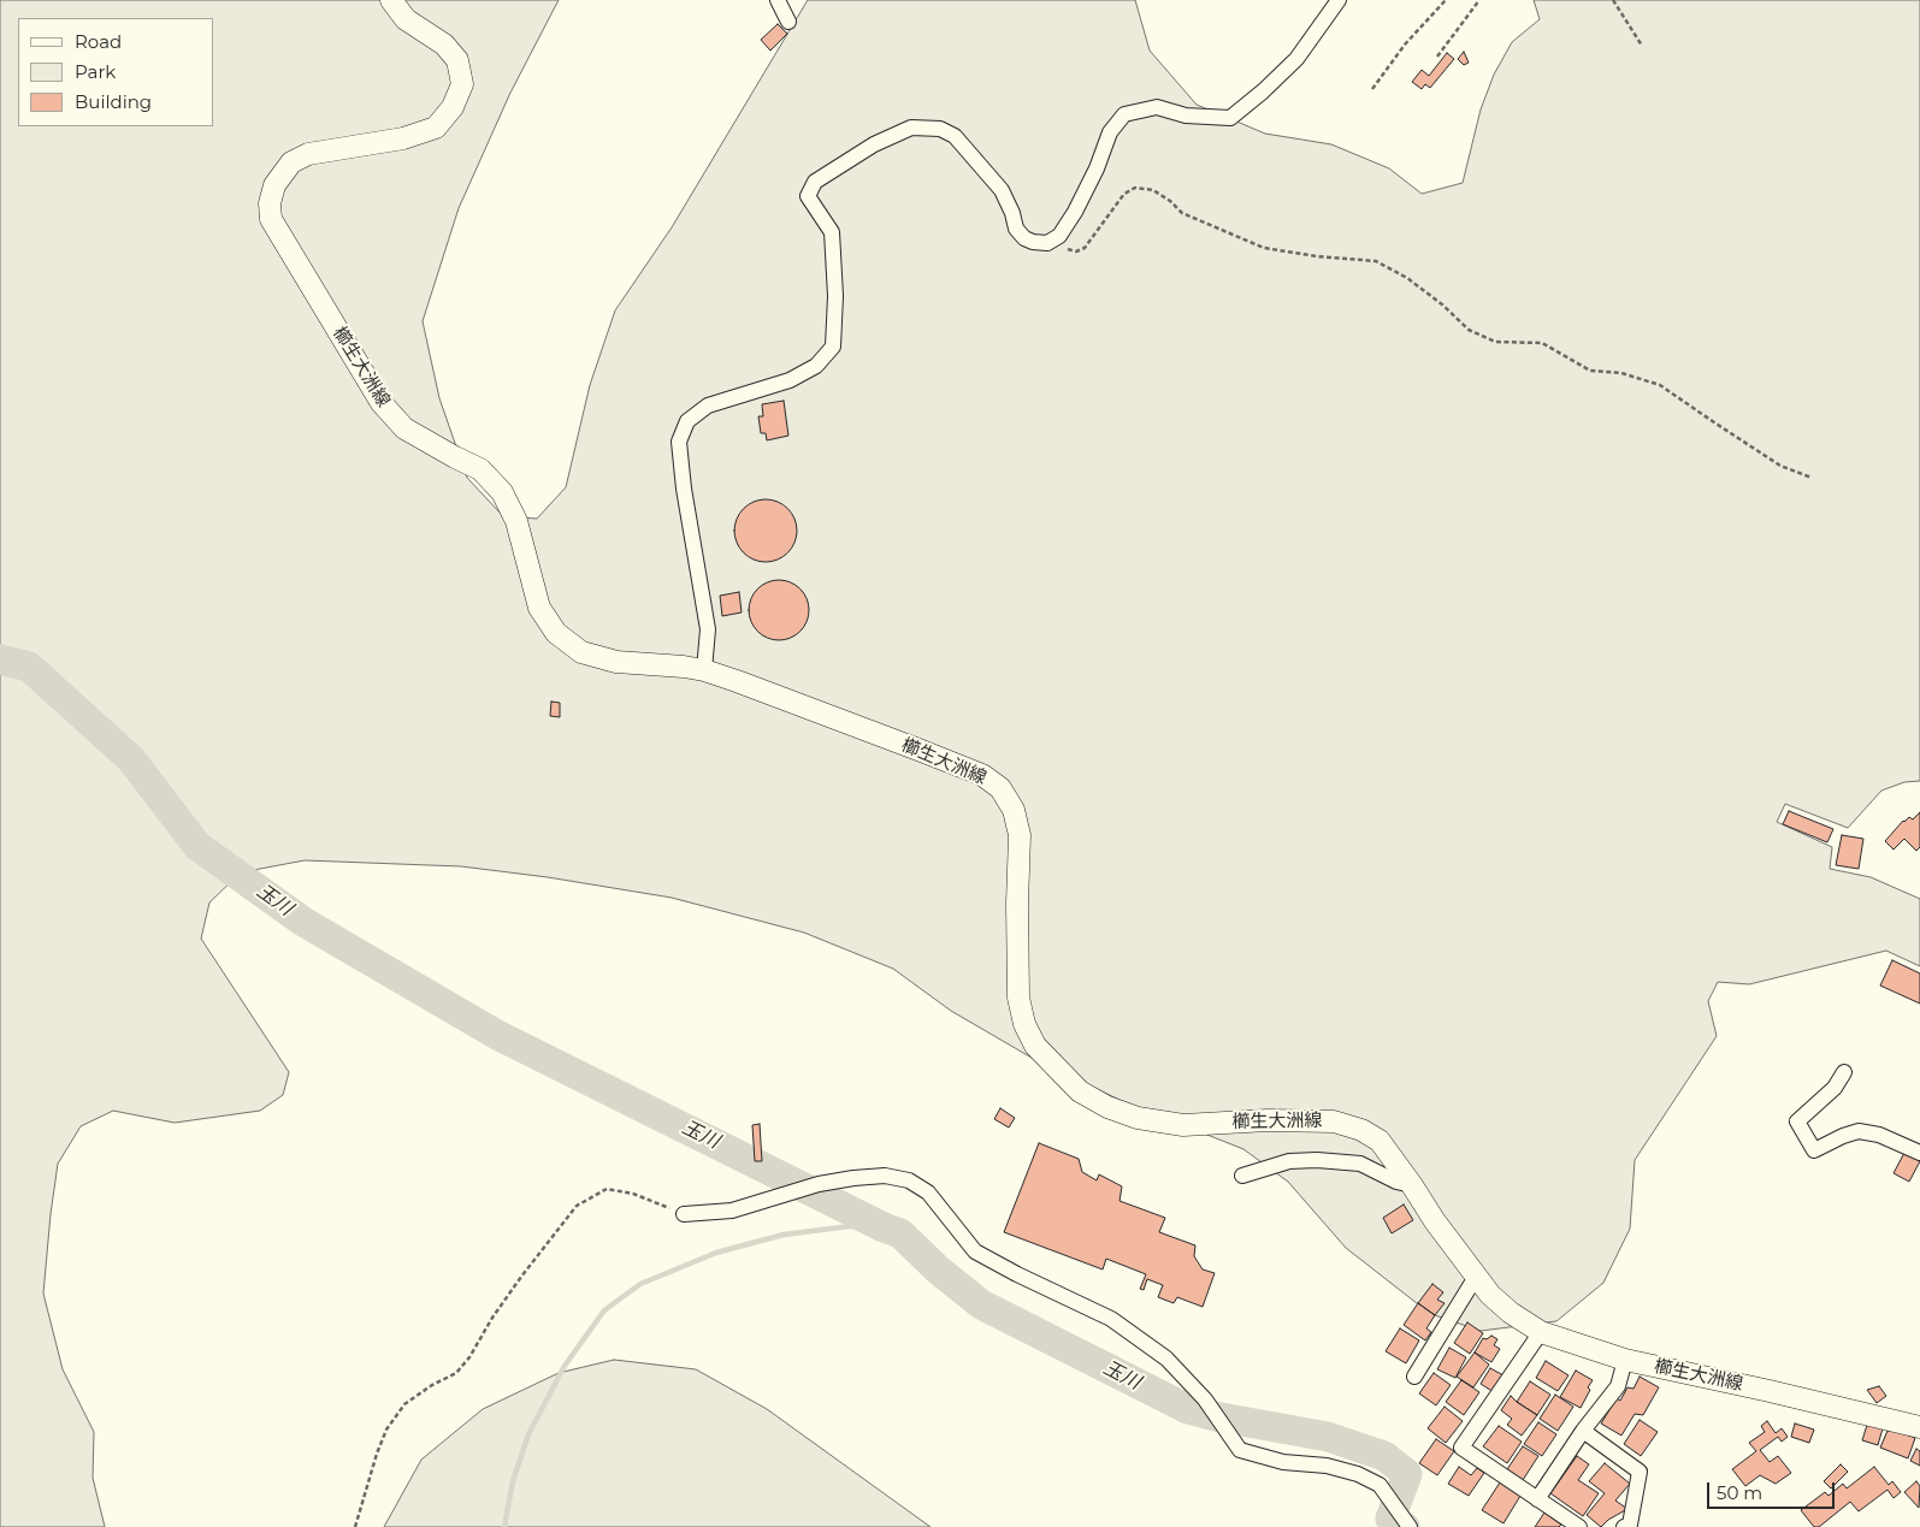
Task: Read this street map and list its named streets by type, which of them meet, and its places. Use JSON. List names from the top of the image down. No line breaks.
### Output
{"streets":{"main road":["櫛生大洲線"]},"water":["玉川"],"legend":["Road","Park","Building"],"scale_bar":"50 m"}
